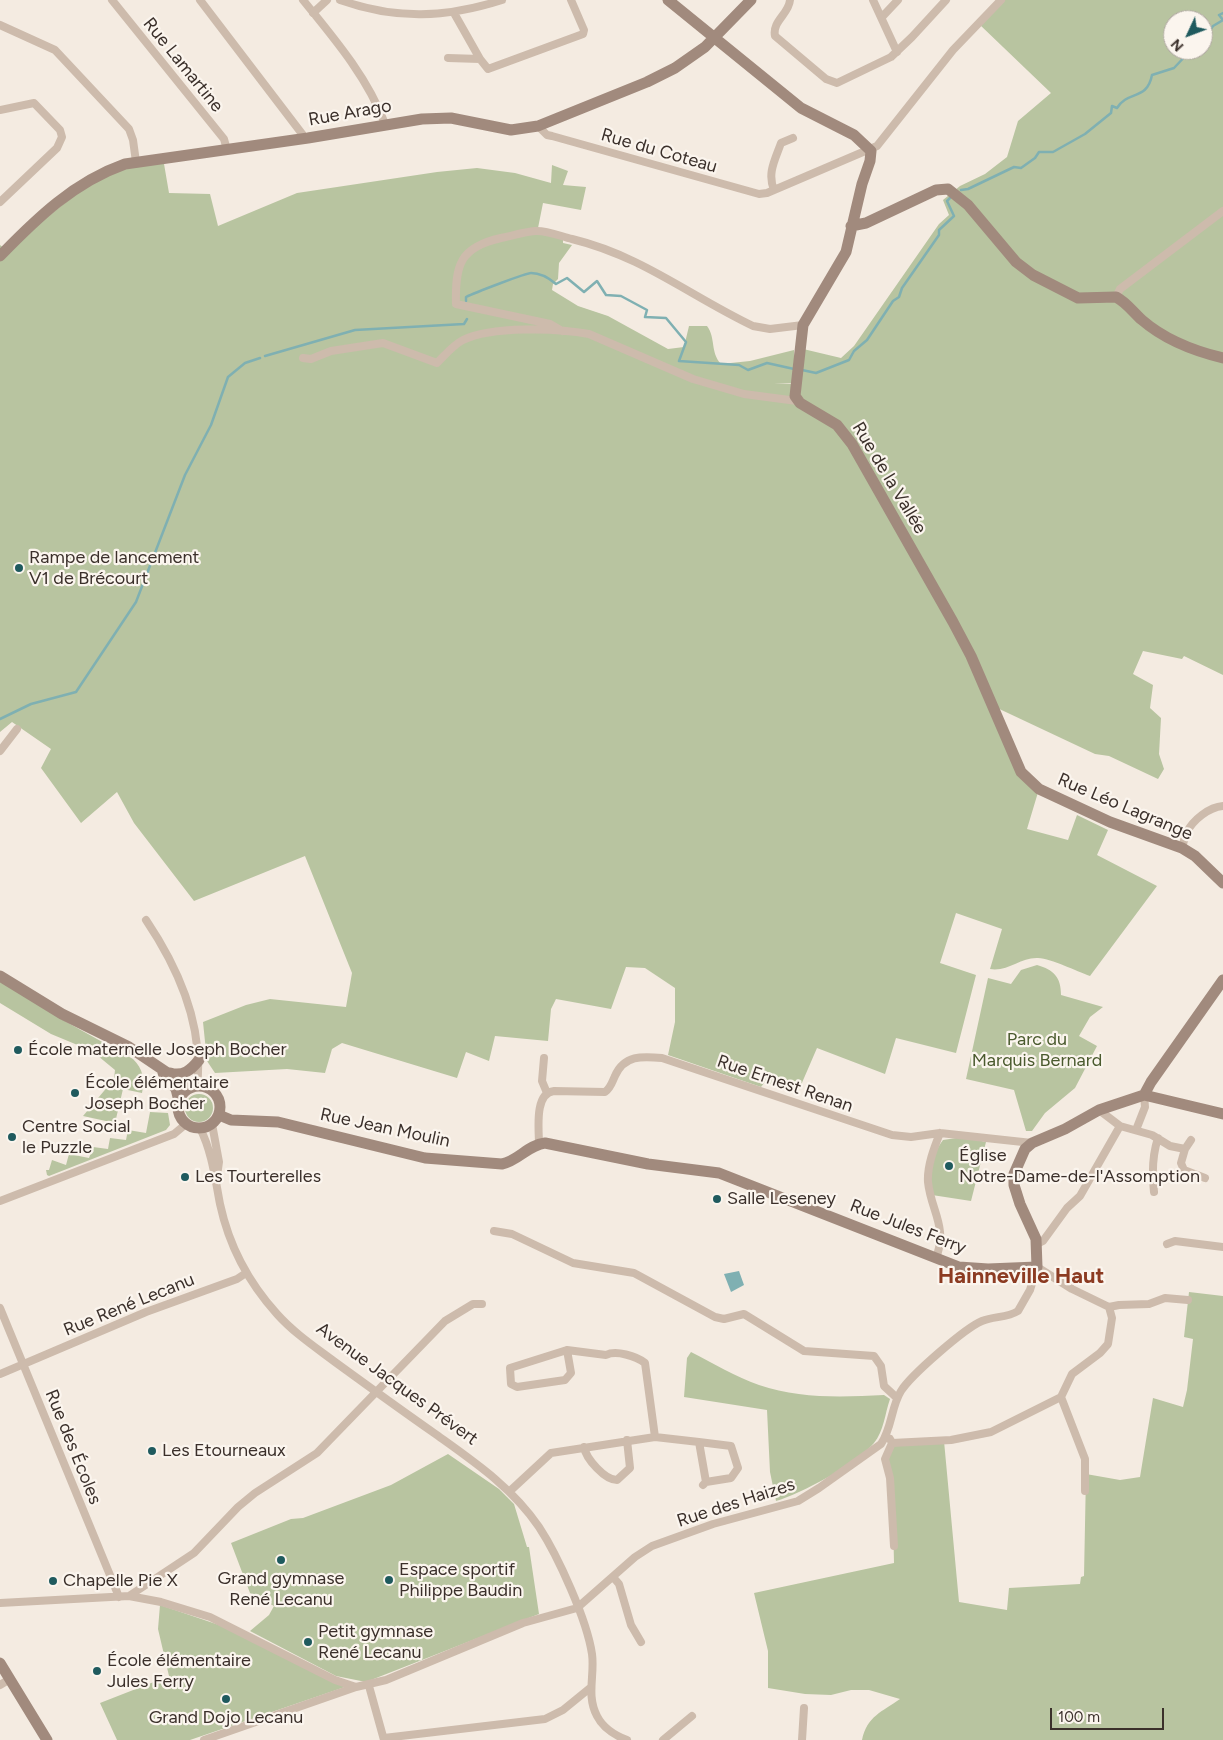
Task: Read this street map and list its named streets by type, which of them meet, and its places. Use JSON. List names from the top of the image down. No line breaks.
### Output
{"streets":{"street":["Rue Lamartine","Rue Arago","Rue du Coteau","Rue de la Vallée","Rue Léo Lagrange","Rue Ernest Renan","Rue Jean Moulin","Rue Jules Ferry","Rue René Lecanu","Avenue Jacques Prévert","Rue des Écoles","Rue des Haizes"]},"crossings":[["Rue Lamartine","Rue Arago"],["Rue Arago","Rue du Coteau"],["Rue de la Vallée","Rue Léo Lagrange"],["Rue Jean Moulin","Rue Jules Ferry"],["Rue Jean Moulin","Avenue Jacques Prévert"],["Rue Jules Ferry","Rue des Haizes"],["Rue René Lecanu","Avenue Jacques Prévert"],["Rue René Lecanu","Rue des Écoles"],["Avenue Jacques Prévert","Rue des Haizes"]],"districts":["Hainneville Haut"],"parks":["Parc du Marquis Bernard"],"places":["Rampe de lancement V1 de Brécourt","École maternelle Joseph Bocher","École élémentaire Joseph Bocher","Centre Social le Puzzle","Église Notre-Dame-de-l'Assomption","Les Tourterelles","Salle Leseney","Les Etourneaux","Grand gymnase René Lecanu","Espace sportif Philippe Baudin","Chapelle Pie X","Petit gymnase René Lecanu","École élémentaire Jules Ferry","Grand Dojo Lecanu"],"scale_bar":"100 m","north":"bottom left"}
